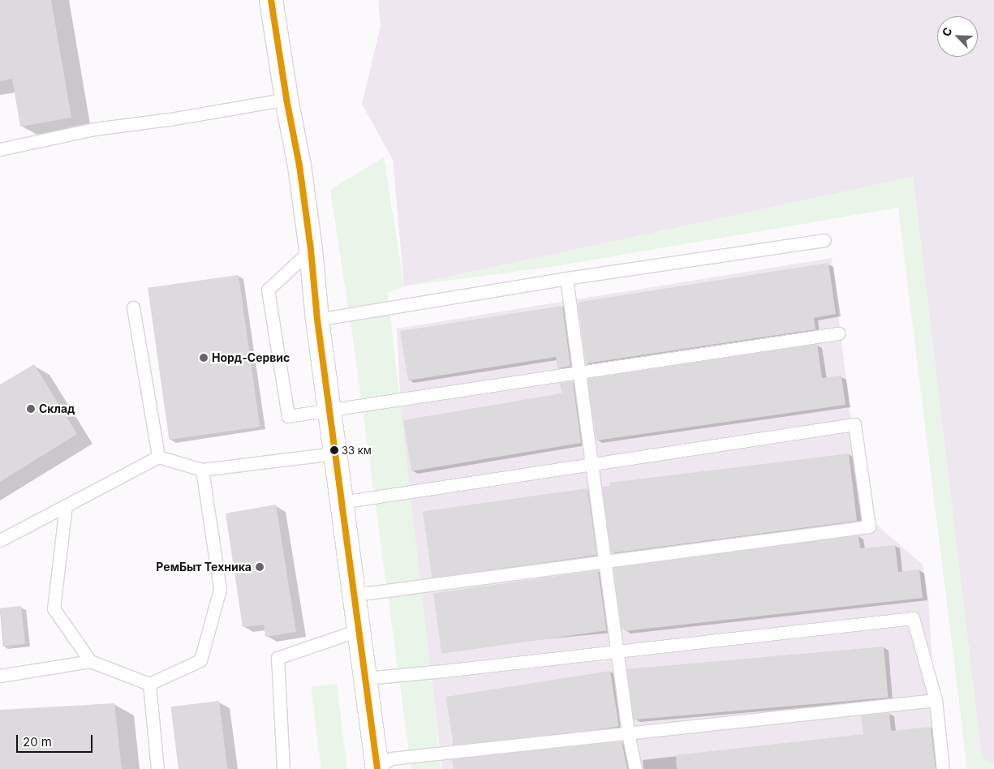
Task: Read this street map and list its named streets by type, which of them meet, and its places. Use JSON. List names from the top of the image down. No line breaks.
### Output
{"places":["Норд-Сервис","Склад","33 км","РемБыт Техника"],"scale_bar":"20 m","north":"top left"}
